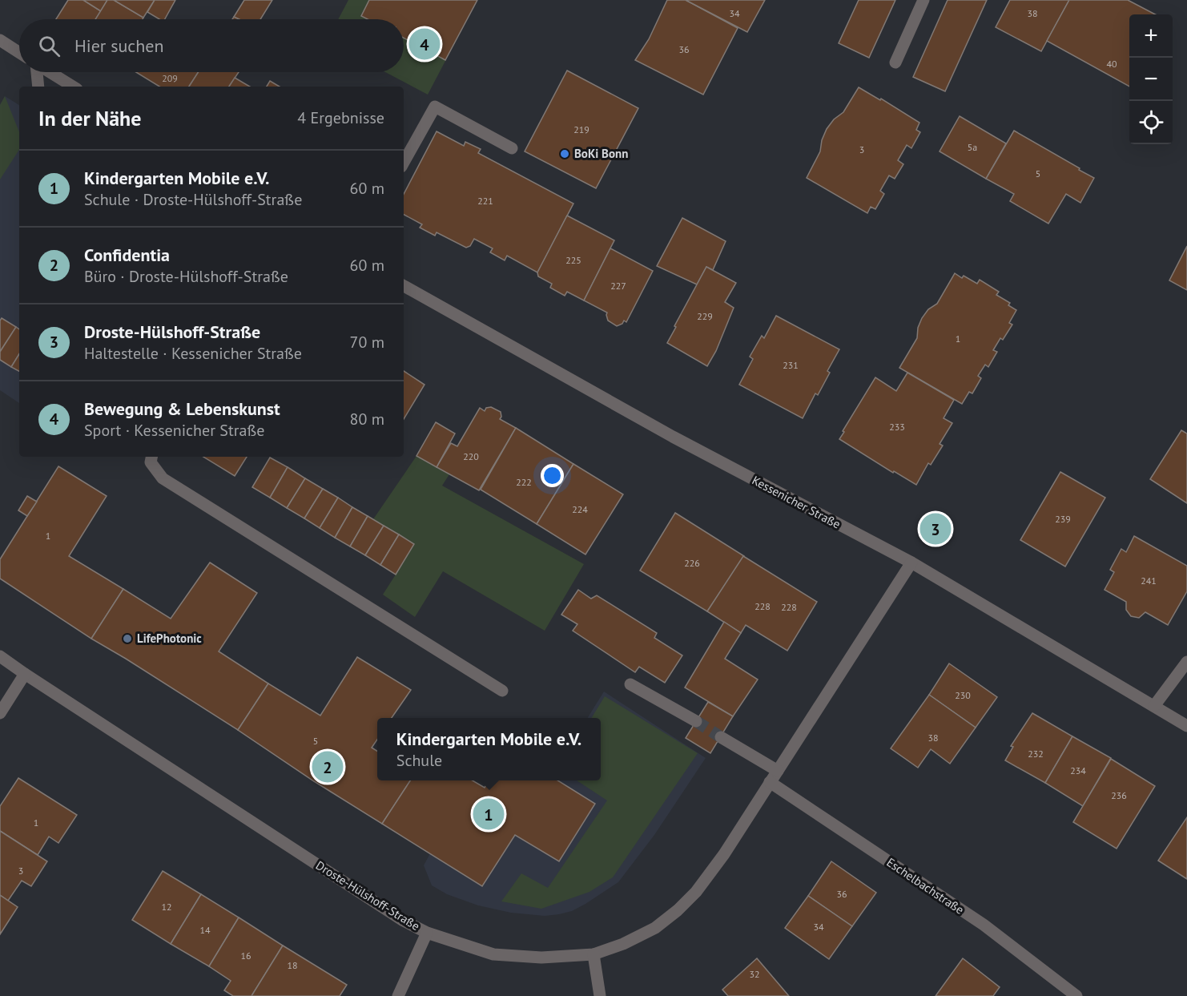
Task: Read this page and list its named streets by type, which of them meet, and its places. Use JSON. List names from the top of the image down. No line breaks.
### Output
{"streets":{"street":["Kessenicher Straße","Eschelbachstraße","Droste-Hülshoff-Straße"]},"crossings":[["Kessenicher Straße","Droste-Hülshoff-Straße"],["Eschelbachstraße","Droste-Hülshoff-Straße"]],"places":["BoKi Bonn","LifePhotonic"],"house_numbers":["34","38","36","40","209","219","5a","3","5","221","225","227","229","1","231","233","220","222","224","239","1","226","241","228","228","230","38","5","232","234","236","1","3","36","12","34","14","16","18","32"],"page":{"map_buttons":["+","−"],"search":"Hier suchen","pins":["4","3","2","1"],"heading":["In der Nähe","4 Ergebnisse"],"list":[{"mark":"1","name":"Kindergarten Mobile e.V.","note":"Schule · Droste-Hülshoff-Straße","value":"60 m"},{"mark":"2","name":"Confidentia","note":"Büro · Droste-Hülshoff-Straße","value":"60 m"},{"mark":"3","name":"Droste-Hülshoff-Straße","note":"Haltestelle · Kessenicher Straße","value":"70 m"},{"mark":"4","name":"Bewegung & Lebenskunst","note":"Sport · Kessenicher Straße","value":"80 m"}],"popup":["Kindergarten Mobile e.V.","Schule"]}}
